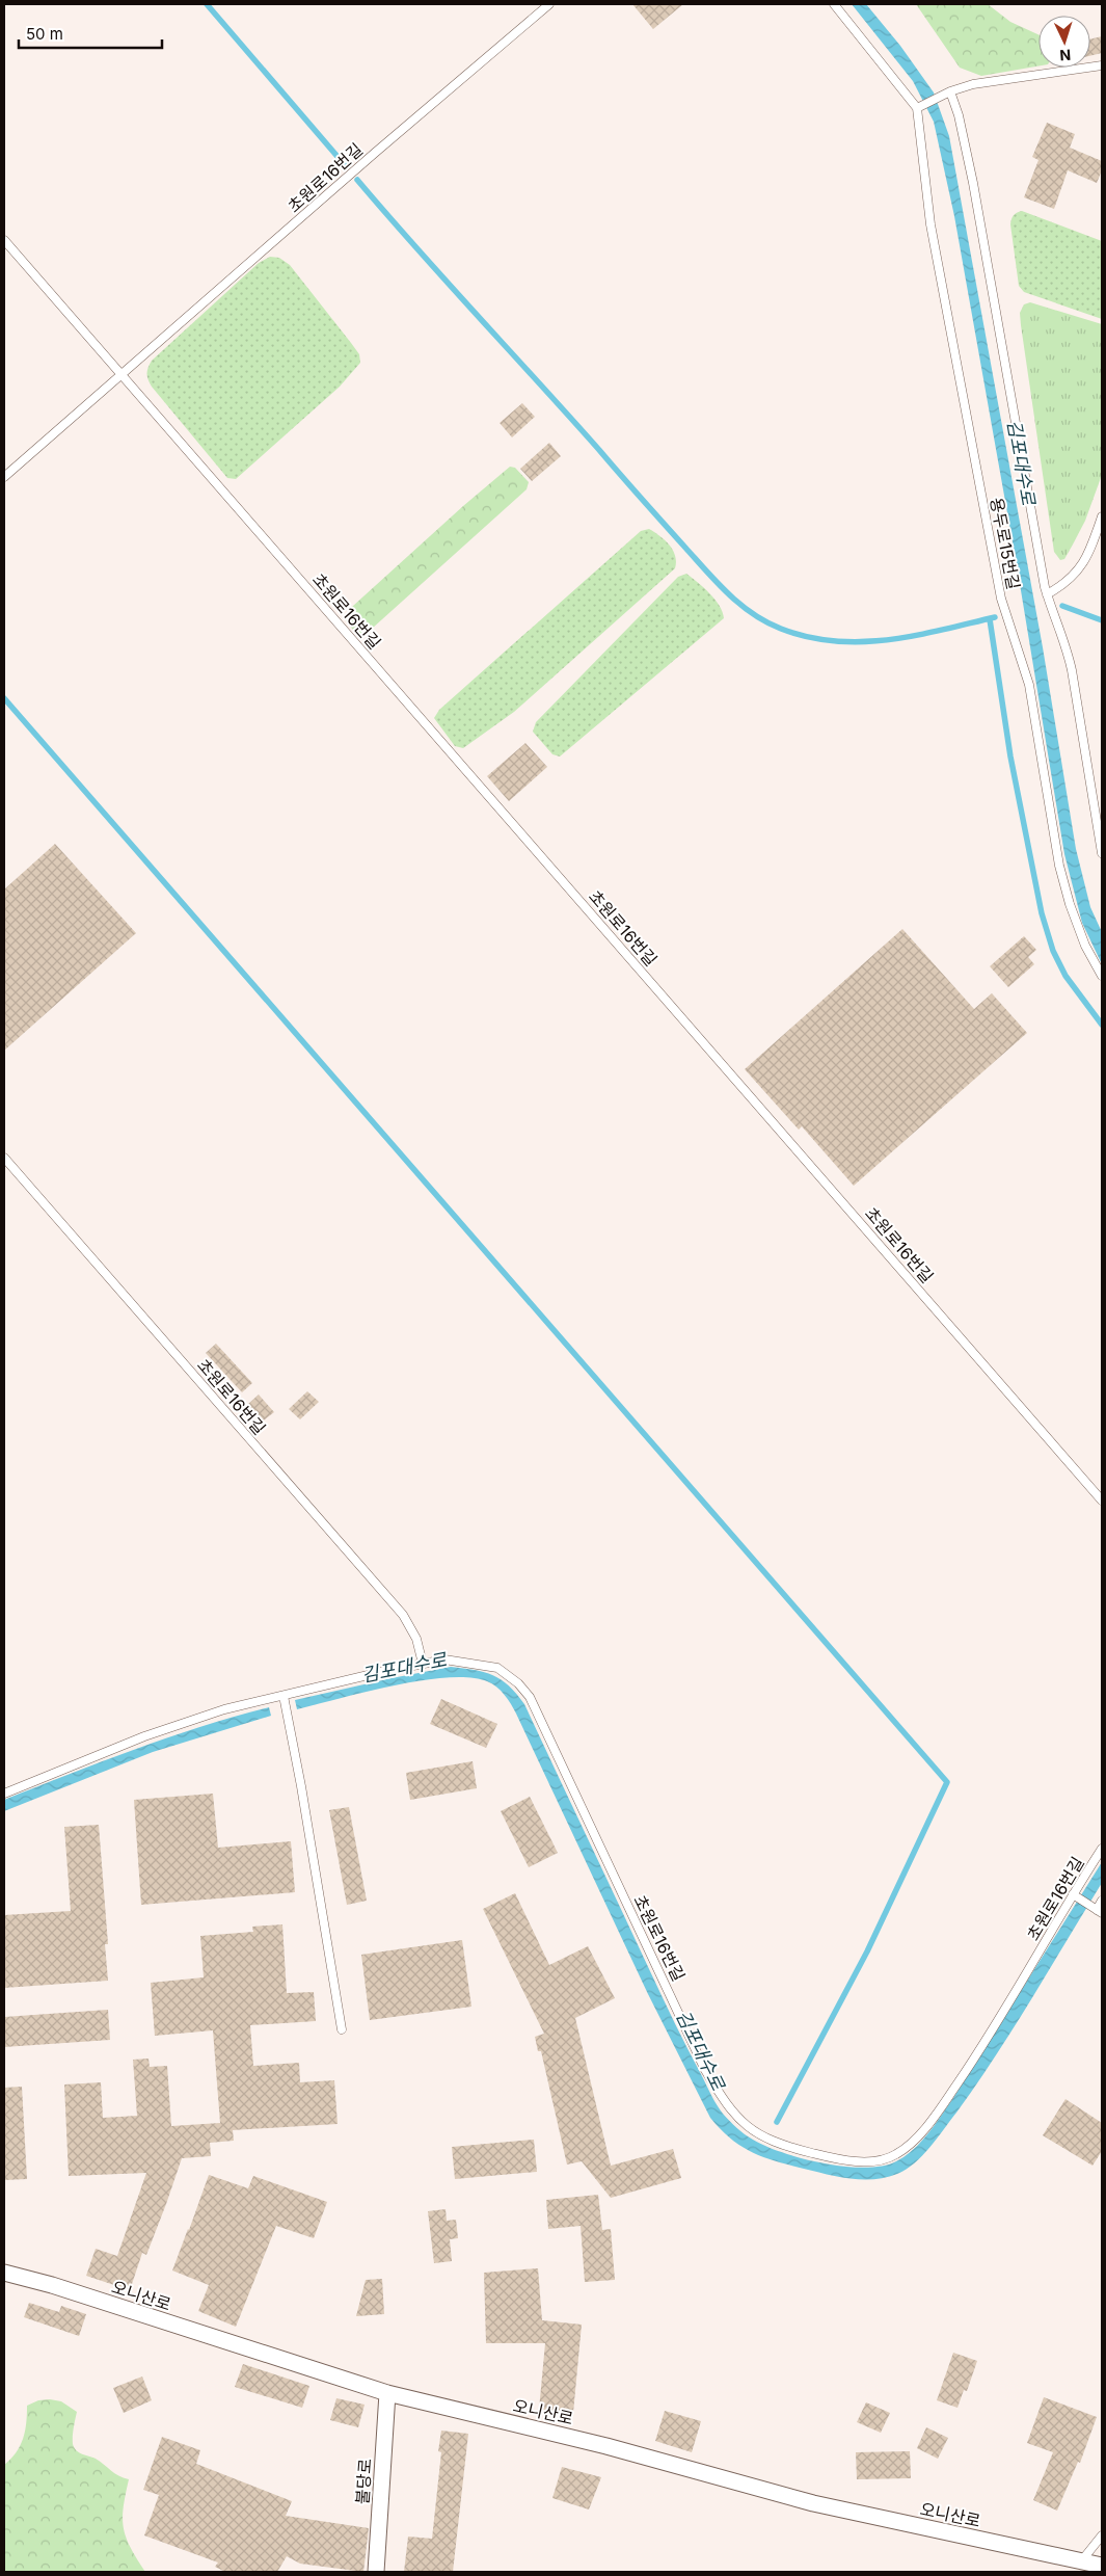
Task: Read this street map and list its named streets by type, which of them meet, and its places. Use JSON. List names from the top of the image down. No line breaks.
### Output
{"streets":{"street":["오니산로","불당로"],"lane":["초원로16번길","용두로15번길"]},"crossings":[["오니산로","불당로"]],"water":["김포대수로"],"scale_bar":"50 m","north":"bottom"}
